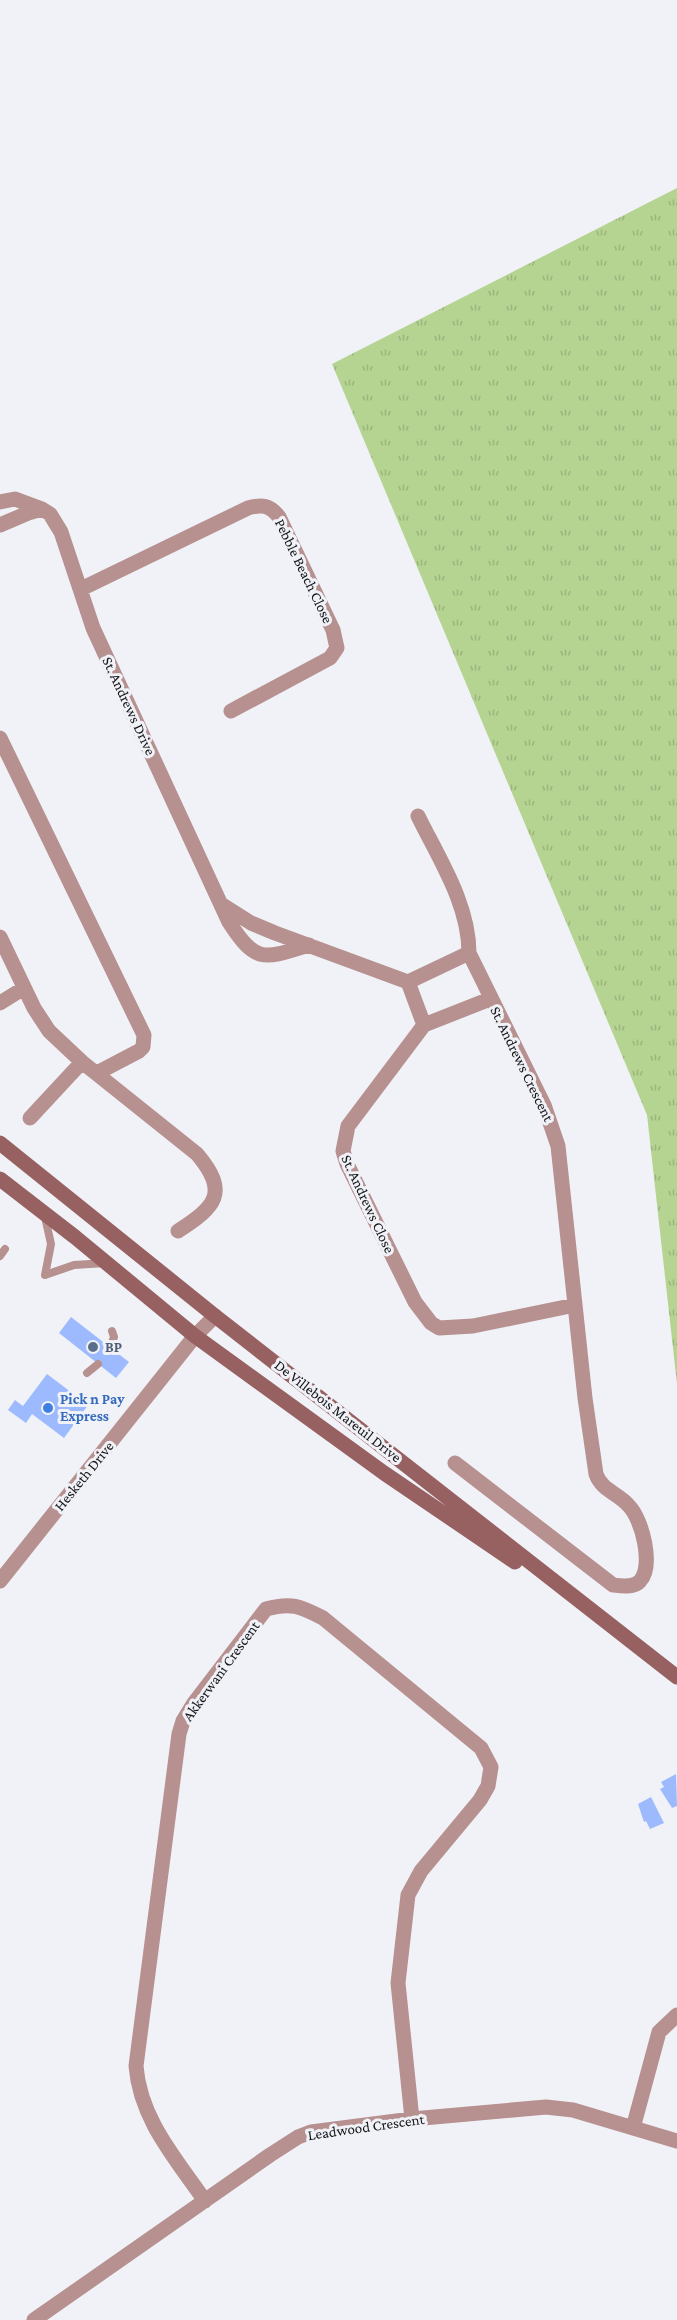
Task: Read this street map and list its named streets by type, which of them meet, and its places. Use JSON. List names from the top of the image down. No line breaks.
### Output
{"streets":{"main road":["De Villebois Mareuil Drive"],"street":["Pebble Beach Close","St. Andrews Drive","St. Andrews Crescent","St. Andrews Close","Hesketh Drive","Akkerwani Crescent","Leadwood Crescent"]},"crossings":[["Pebble Beach Close","St. Andrews Drive"],["St. Andrews Crescent","St. Andrews Close"],["De Villebois Mareuil Drive","Hesketh Drive"],["Akkerwani Crescent","Leadwood Crescent"]],"places":["BP","Pick n Pay Express"]}
